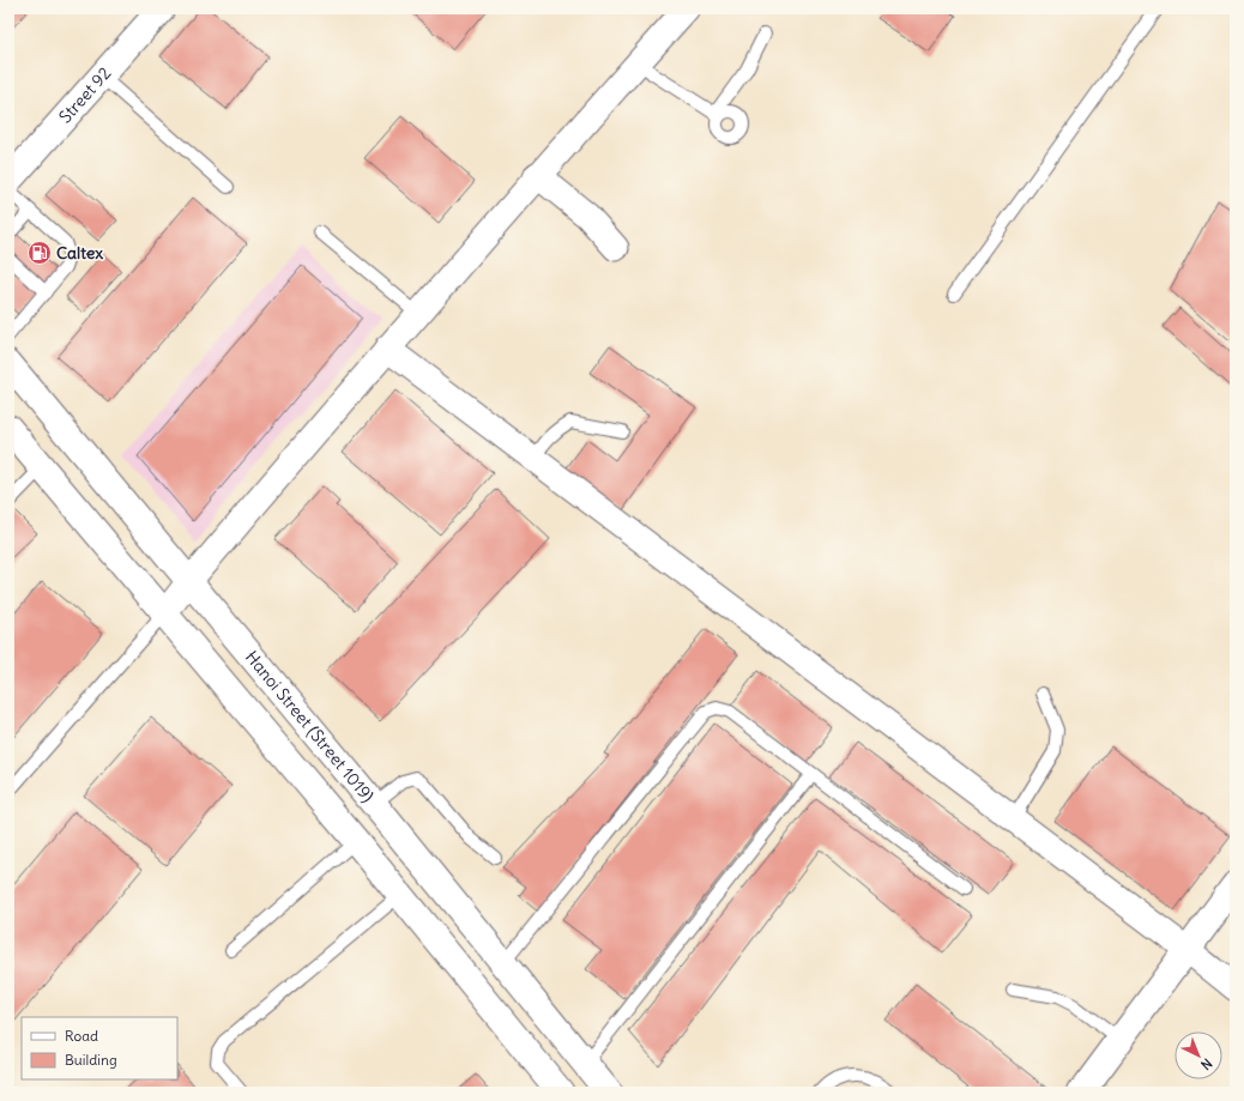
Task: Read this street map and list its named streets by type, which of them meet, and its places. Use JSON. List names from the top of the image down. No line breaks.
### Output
{"streets":{"main road":["Street 92","Hanoi Street (Street 1019)"]},"places":{"fuel station":["Caltex"]},"legend":["Road","Building"],"north":"bottom right"}
